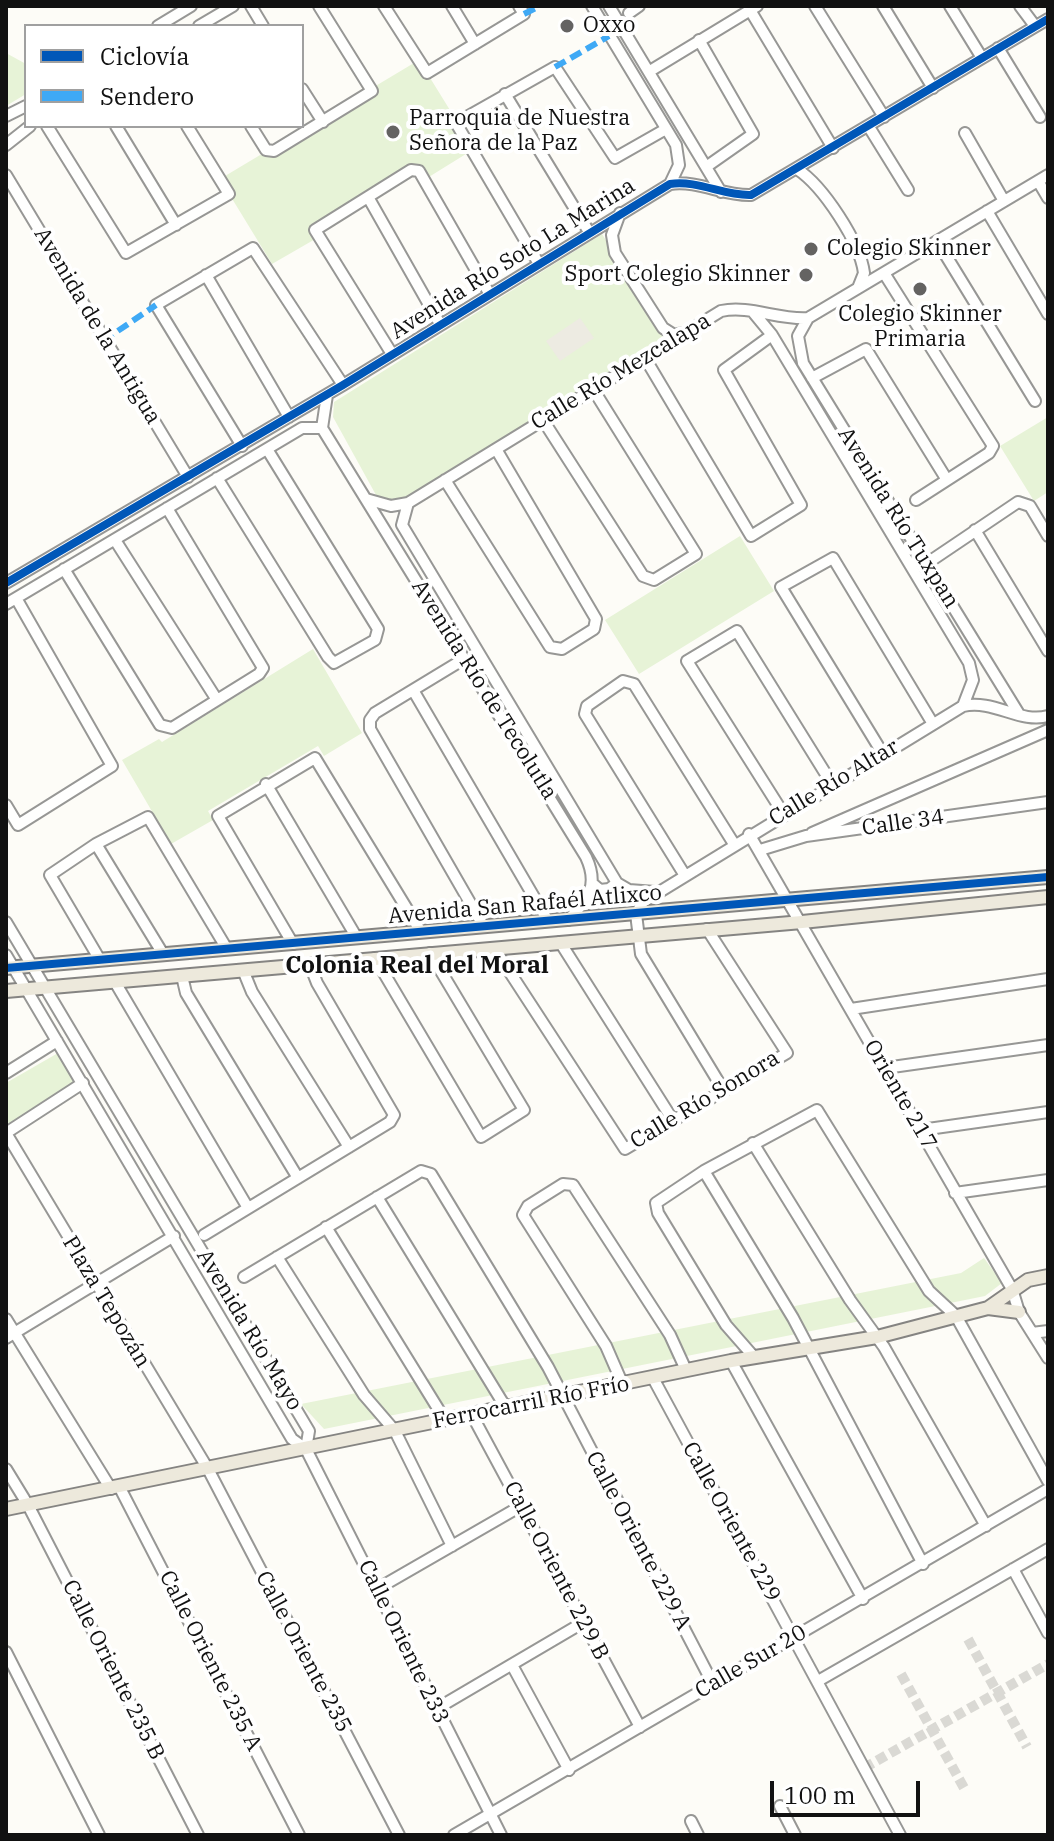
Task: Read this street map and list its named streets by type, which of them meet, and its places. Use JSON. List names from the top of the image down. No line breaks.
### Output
{"streets":{"main road":["Avenida San Rafaél Atlixco","Ferrocarril Río Frío"],"street":["Avenida Río Soto La Marina","Avenida de la Antigua","Calle Río Mezcalapa","Avenida Río Tuxpan","Avenida Río de Tecolutla","Calle Río Altar","Calle 34","Oriente 217","Calle Río Sonora","Plaza Tepozán","Avenida Río Mayo","Calle Oriente 229","Calle Oriente 229 A","Calle Oriente 229 B","Calle Oriente 233","Calle Oriente 235","Calle Oriente 235 A","Calle Sur 20","Calle Oriente 235 B"]},"crossings":[["Avenida Río Soto La Marina","Avenida de la Antigua"],["Calle Río Mezcalapa","Avenida Río Tuxpan"],["Calle Río Mezcalapa","Avenida Río de Tecolutla"],["Avenida Río Tuxpan","Calle Río Altar"],["Calle Río Altar","Avenida San Rafaél Atlixco"],["Calle Río Altar","Oriente 217"],["Calle 34","Oriente 217"],["Avenida San Rafaél Atlixco","Oriente 217"],["Avenida San Rafaél Atlixco","Calle Río Sonora"],["Avenida San Rafaél Atlixco","Avenida Río Mayo"],["Oriente 217","Ferrocarril Río Frío"],["Plaza Tepozán","Avenida Río Mayo"],["Plaza Tepozán","Ferrocarril Río Frío"],["Plaza Tepozán","Calle Oriente 235"],["Avenida Río Mayo","Ferrocarril Río Frío"],["Avenida Río Mayo","Calle Oriente 233"],["Ferrocarril Río Frío","Calle Oriente 229"],["Ferrocarril Río Frío","Calle Oriente 229 A"],["Ferrocarril Río Frío","Calle Oriente 229 B"],["Ferrocarril Río Frío","Calle Oriente 233"],["Ferrocarril Río Frío","Calle Oriente 235"],["Ferrocarril Río Frío","Calle Oriente 235 A"],["Ferrocarril Río Frío","Calle Oriente 235 B"],["Calle Oriente 229","Calle Sur 20"],["Calle Oriente 229 A","Calle Sur 20"],["Calle Oriente 229 B","Calle Sur 20"],["Calle Oriente 233","Calle Sur 20"]],"districts":["Colonia Real del Moral"],"places":["Oxxo","Parroquia de Nuestra Señora de la Paz","Colegio Skinner","Sport Colegio Skinner","Colegio Skinner Primaria"],"legend":["Ciclovía","Sendero"],"scale_bar":"100 m"}
